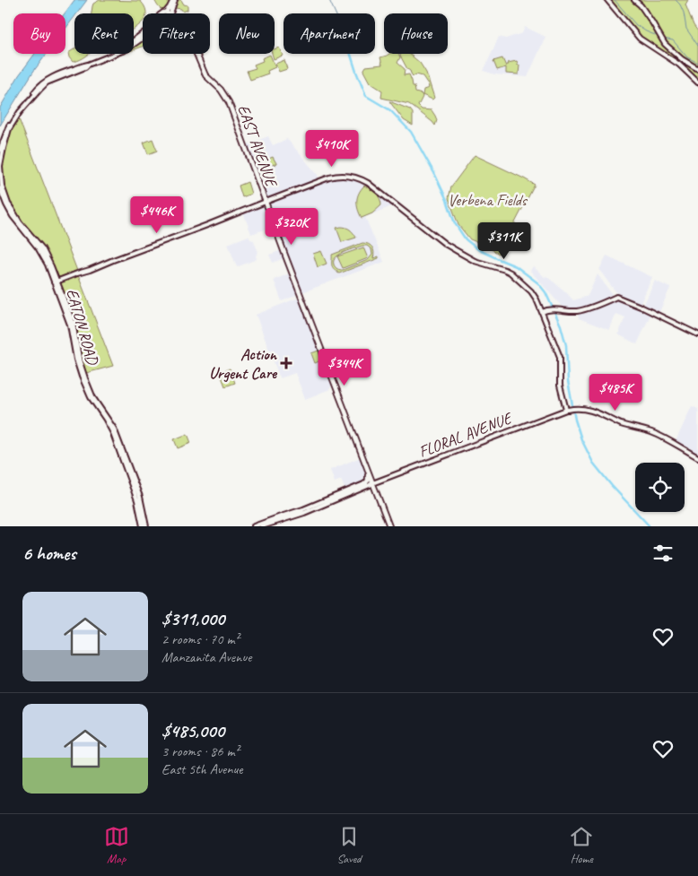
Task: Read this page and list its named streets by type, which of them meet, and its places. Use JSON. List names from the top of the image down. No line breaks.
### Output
{"streets":{"main road":["EAST AVENUE"],"street":["EATON ROAD","FLORAL AVENUE"]},"crossings":[["EAST AVENUE","FLORAL AVENUE"]],"parks":["Verbena Fields"],"places":{"health":["Action Urgent Care"]},"page":{"chip":["Buy","Rent","Filters","New","Apartment","House"],"price":["$410K","$446K","$320K","$311K","$344K","$485K"],"heading":"6 homes","list":[{"name":"$311,000","note":"2 rooms · 70 m² · Manzanita Avenue"},{"name":"$485,000","note":"3 rooms · 86 m² · East 5th Avenue"}],"tabs":["Map","Saved","Home"]}}
